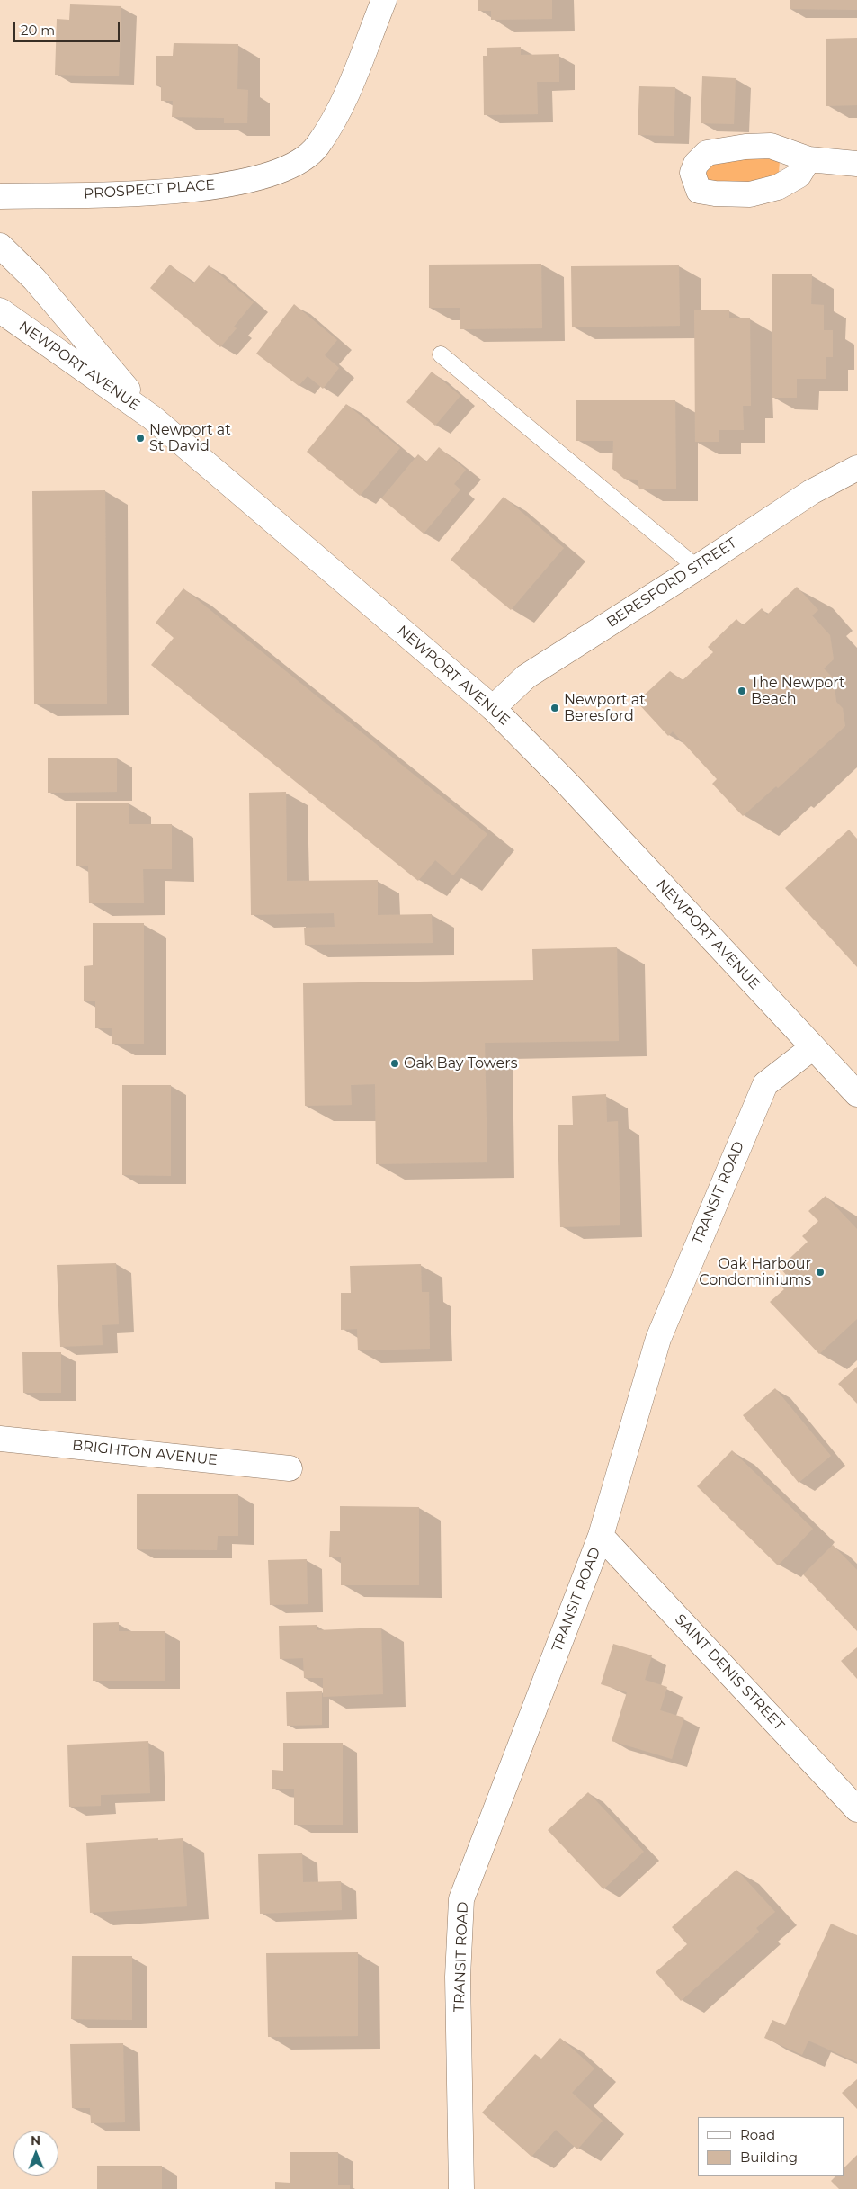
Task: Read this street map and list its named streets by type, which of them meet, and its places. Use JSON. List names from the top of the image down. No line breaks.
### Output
{"streets":{"street":["PROSPECT PLACE","NEWPORT AVENUE","BERESFORD STREET","TRANSIT ROAD","BRIGHTON AVENUE","SAINT DENIS STREET"]},"crossings":[["NEWPORT AVENUE","BERESFORD STREET"],["NEWPORT AVENUE","TRANSIT ROAD"],["TRANSIT ROAD","SAINT DENIS STREET"]],"places":["Newport at St David","The Newport Beach","Newport at Beresford","Oak Bay Towers","Oak Harbour Condominiums"],"legend":["Road","Building"],"scale_bar":"20 m","north":"top"}
